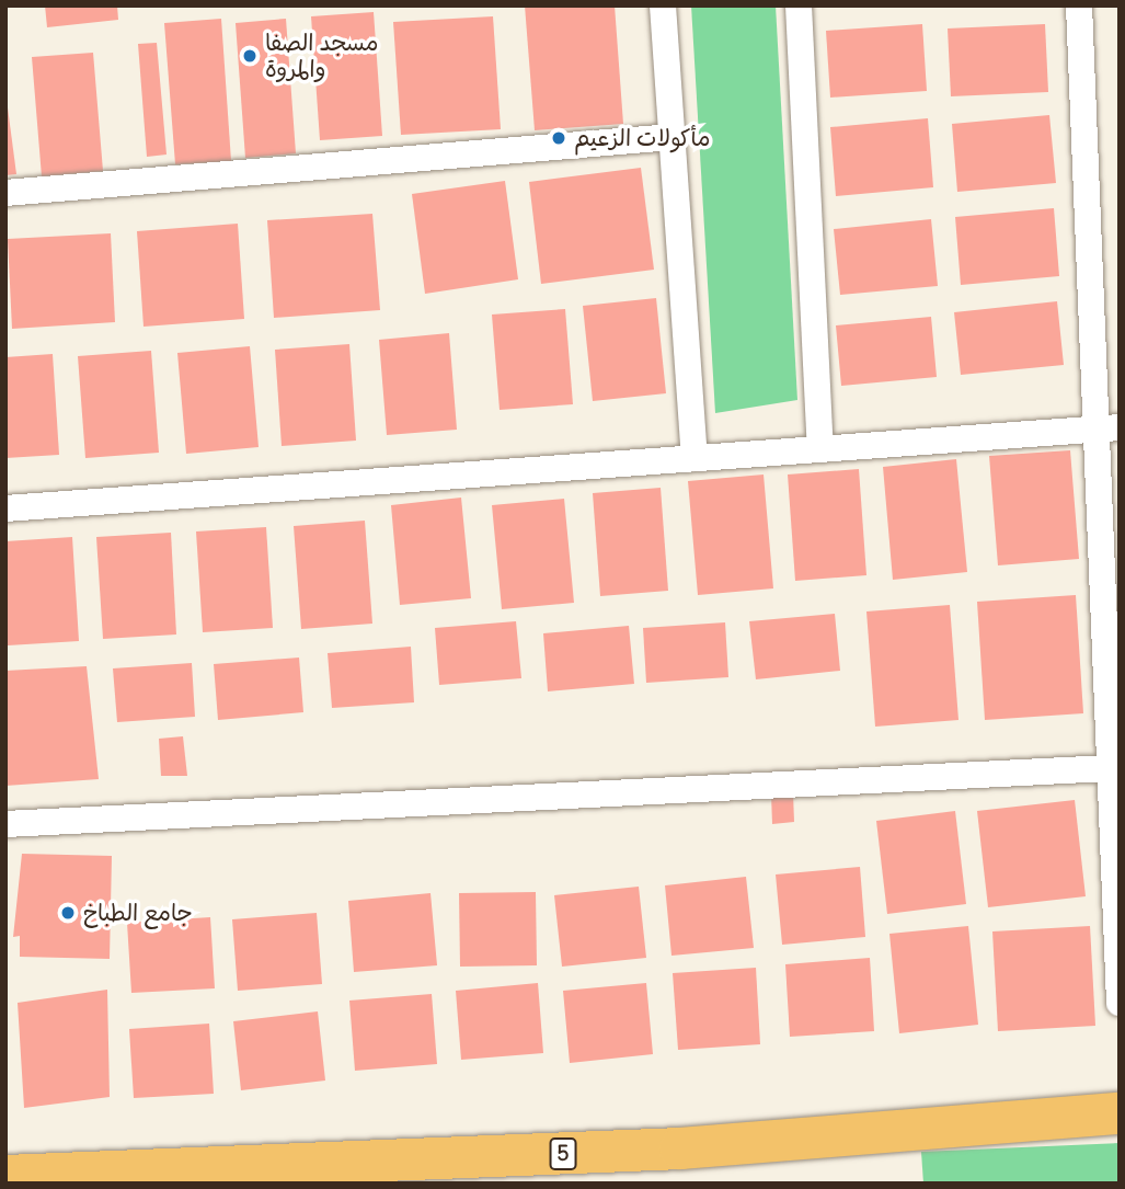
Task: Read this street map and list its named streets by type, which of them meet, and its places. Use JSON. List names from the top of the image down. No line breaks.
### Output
{"streets":{"highway":["5"]},"places":["مسجد الصفا والمروة","مأكولات الزعيم","جامع الطباخ"]}
